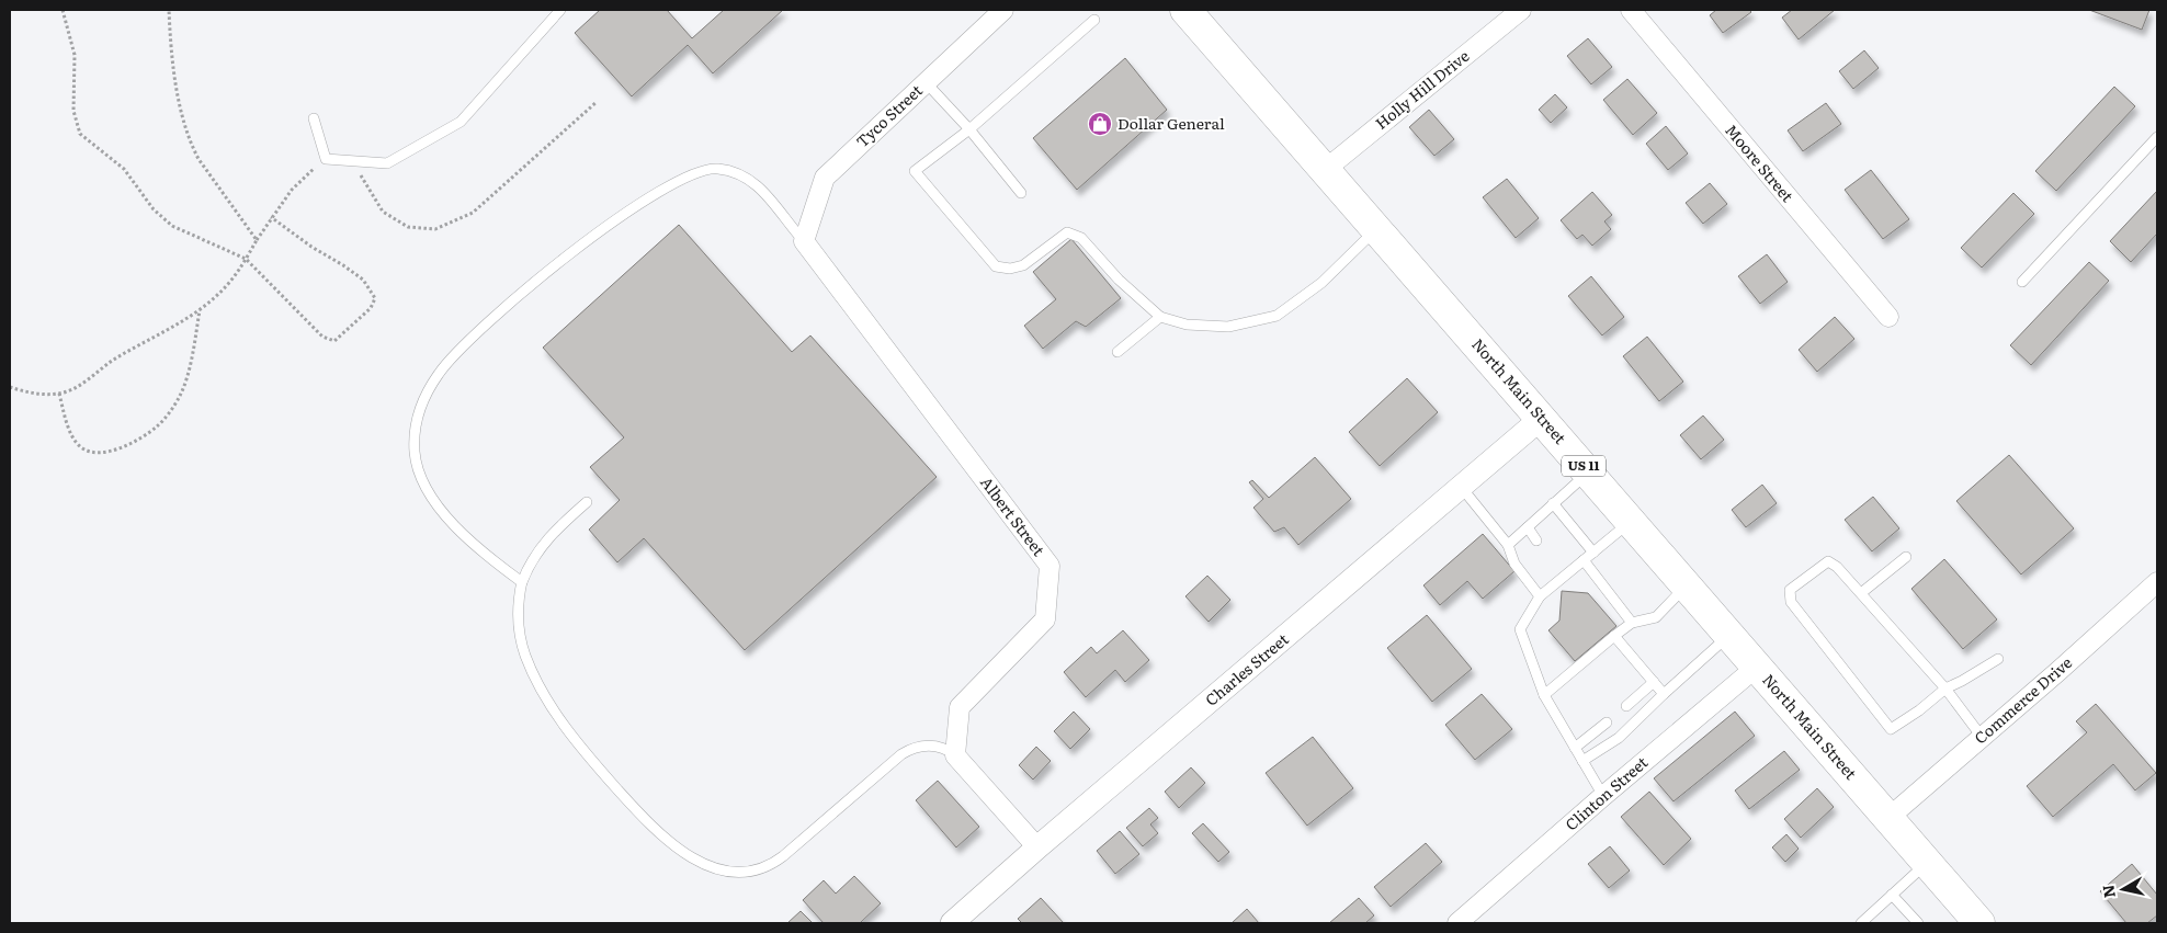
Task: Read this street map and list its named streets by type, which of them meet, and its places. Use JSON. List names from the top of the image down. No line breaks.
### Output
{"streets":{"main road":["North Main Street","US 11"],"street":["Holly Hill Drive","Tyco Street","Moore Street","Albert Street","Charles Street","Commerce Drive","Clinton Street"]},"crossings":[["Holly Hill Drive","North Main Street"],["Tyco Street","Albert Street"],["North Main Street","Charles Street"],["North Main Street","Commerce Drive"],["North Main Street","Clinton Street"]],"places":{"shop":["Dollar General"]},"north":"left"}
